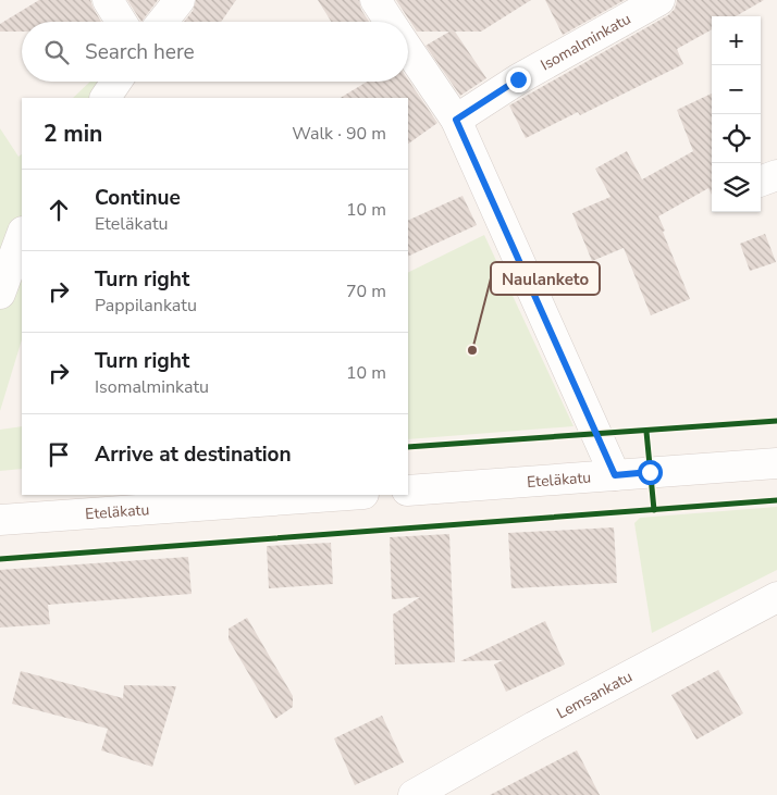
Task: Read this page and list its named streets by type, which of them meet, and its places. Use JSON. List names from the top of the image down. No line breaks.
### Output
{"streets":{"street":["Isomalminkatu","Eteläkatu","Lemsankatu"]},"places":["Naulanketo"],"page":{"map_buttons":["+","−"],"search":"Search here","heading":["2 min","Walk · 90 m"],"list":[["Continue","Eteläkatu","10 m"],["Turn right","Pappilankatu","70 m"],["Turn right","Isomalminkatu","10 m"],"Arrive at destination"]}}
